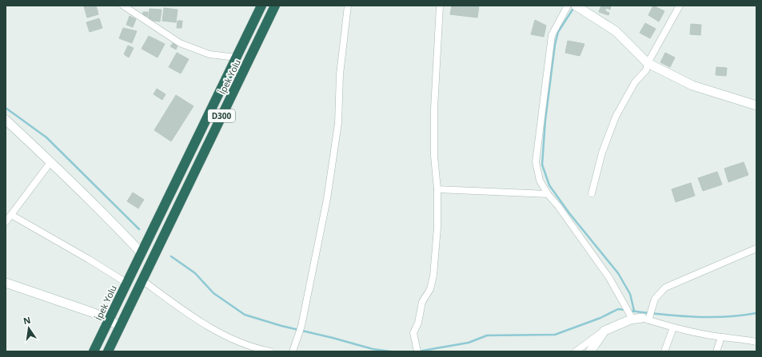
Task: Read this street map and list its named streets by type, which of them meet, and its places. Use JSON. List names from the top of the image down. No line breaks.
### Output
{"streets":{"highway":["İpek Yolu","D300"]},"crossings":[["İpek Yolu","D300"]],"north":"top"}
